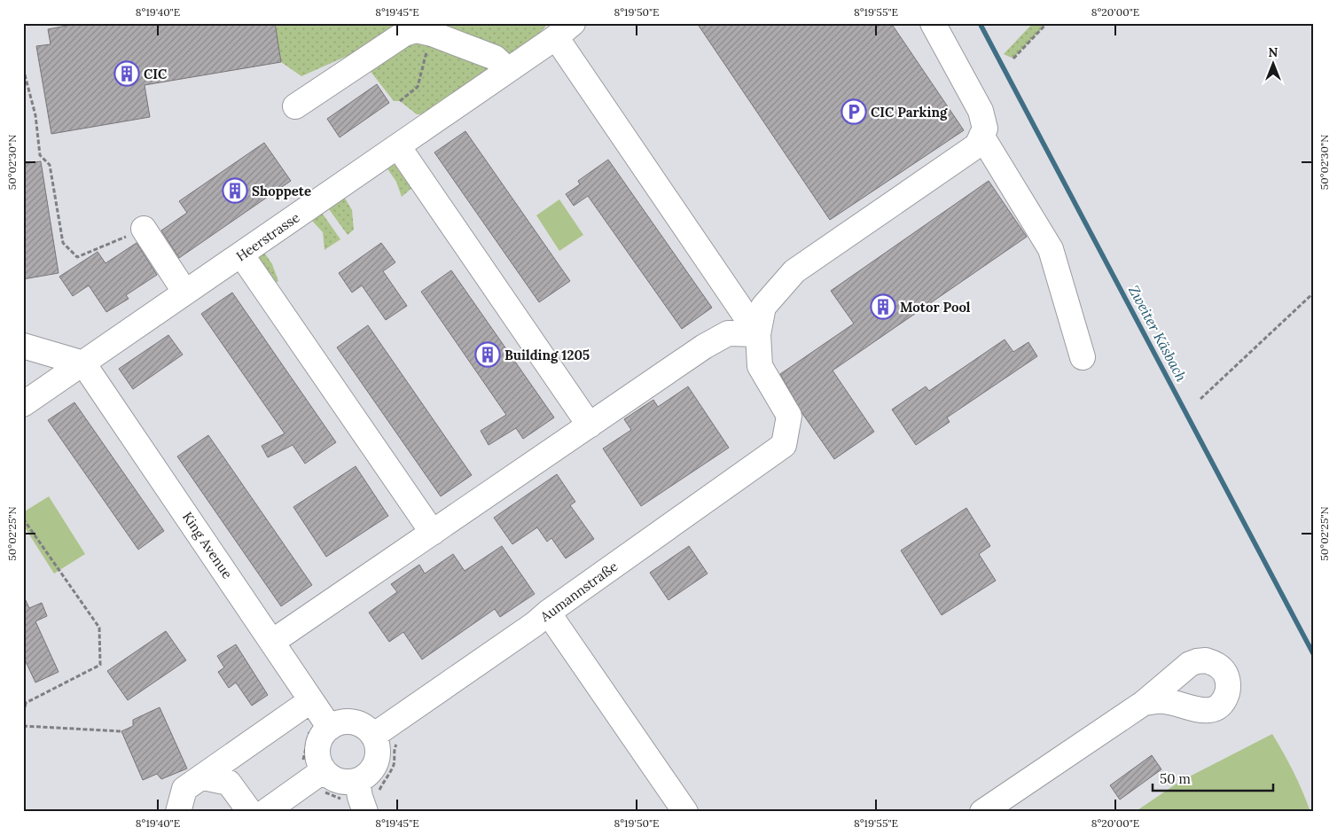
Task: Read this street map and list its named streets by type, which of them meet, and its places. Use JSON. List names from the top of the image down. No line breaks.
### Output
{"streets":{"street":["Heerstrasse","King Avenue","Aumannstraße"]},"crossings":[["Heerstrasse","King Avenue"],["King Avenue","Aumannstraße"]],"water":["Zweiter Käsbach"],"places":{"building":["CIC","Shoppete","Motor Pool","Building 1205"],"parking":["CIC Parking"]},"scale_bar":"50 m","north":"top","coordinates":["8°19'40\"E","8°19'45\"E","8°19'50\"E","8°19'55\"E","8°20'00\"E","50°02'30\"N","50°02'25\"N"]}
